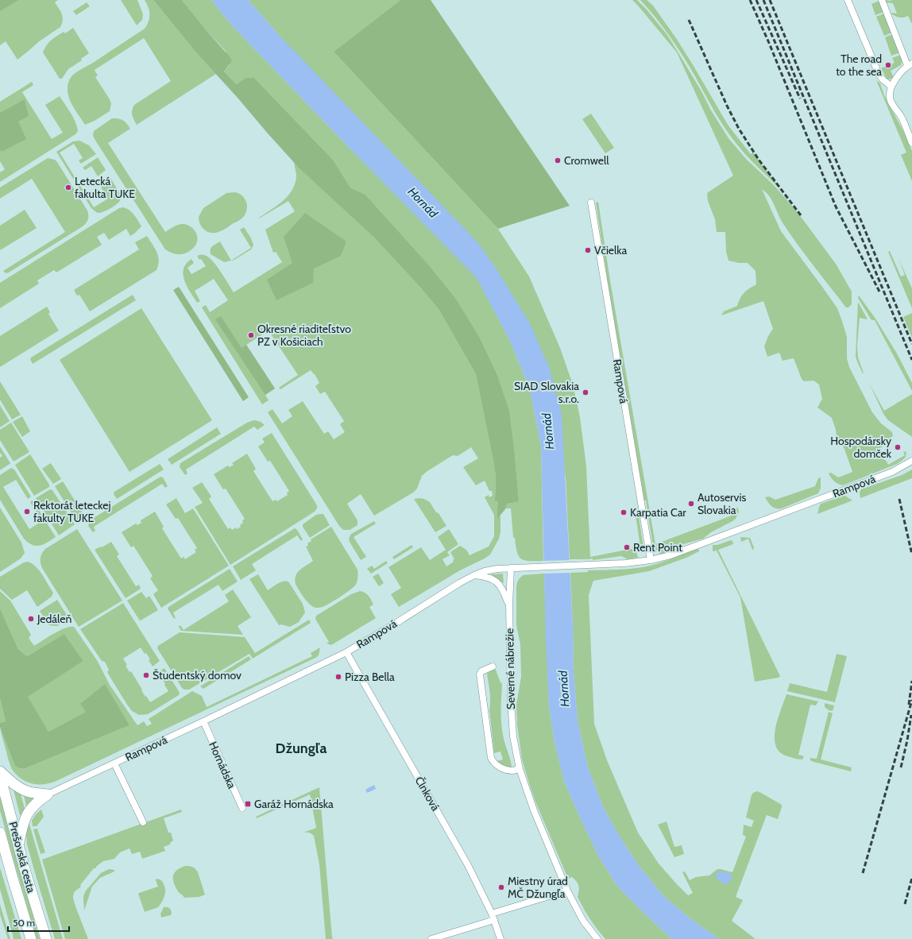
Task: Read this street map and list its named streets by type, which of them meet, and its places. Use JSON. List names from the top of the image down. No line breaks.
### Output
{"streets":{"highway":["Prešovská cesta"],"street":["Rampová","Severné nábrežie","Hornádska","Člnková"]},"crossings":[["Rampová","Severné nábrežie"],["Rampová","Hornádska"],["Rampová","Člnková"]],"districts":["Džungľa"],"water":["Hornád"],"places":{"other":["The road to the sea","Cromwell","Letecká fakulta TUKE","Včielka","Okresné riaditeľstvo PZ v Košiciach","SIAD Slovakia s.r.o.","Hospodársky domček","Autoservis Slovakia","Rektorát leteckej fakulty TUKE","Karpatia Car","Rent Point","Jedáleň","Študentský domov","Pizza Bella","Miestny úrad MČ Džungľa"],"transit":["Garáž Hornádska"]},"scale_bar":"50 m"}
